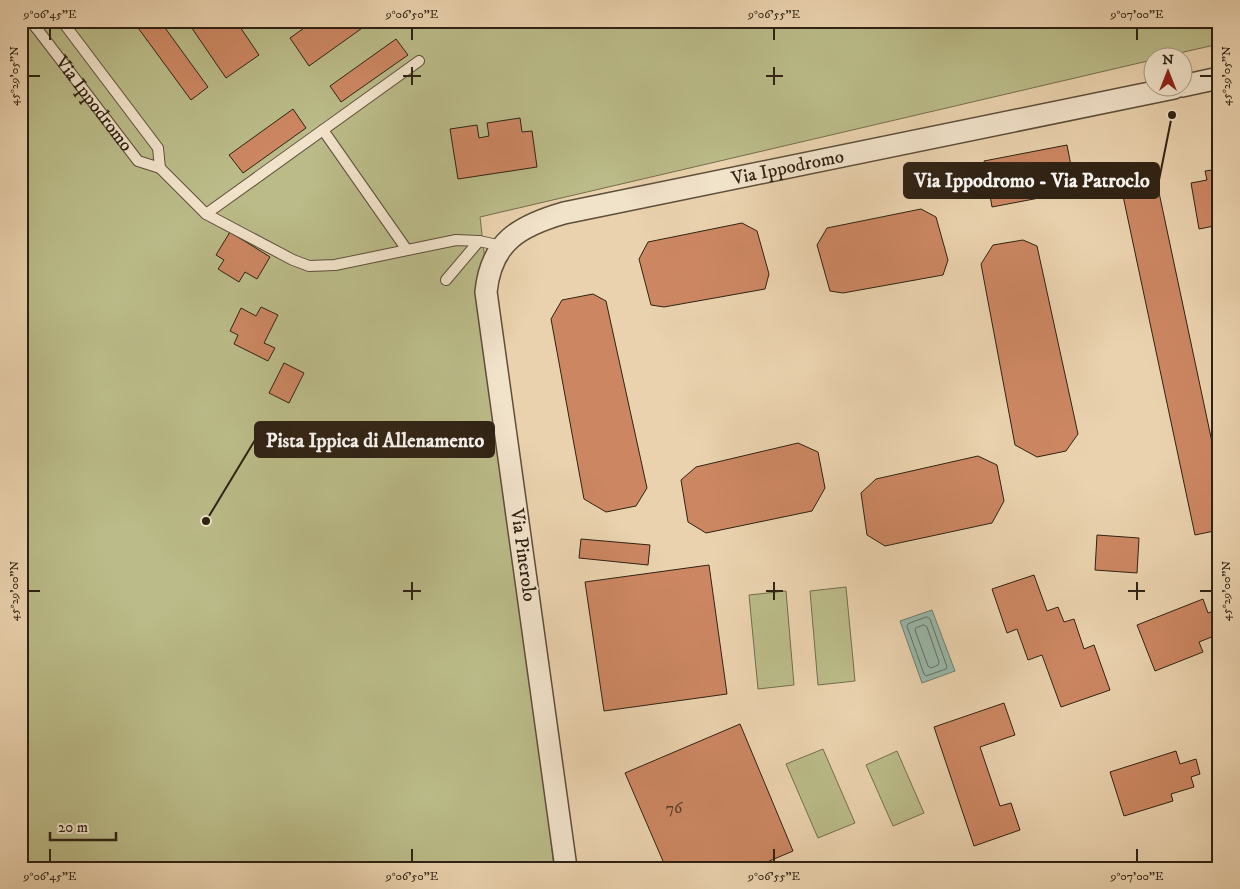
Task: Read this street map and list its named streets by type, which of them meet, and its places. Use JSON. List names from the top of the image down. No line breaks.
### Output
{"streets":{"street":["Via Ippodromo","Via Pinerolo"]},"crossings":[["Via Ippodromo","Via Pinerolo"]],"places":["Via Ippodromo - Via Patroclo","Pista Ippica di Allenamento"],"house_numbers":["76"],"scale_bar":"20 m","north":"top","coordinates":["9°06'45\"E","9°06'50\"E","9°06'55\"E","9°07'00\"E","45°29'05\"N","45°29'00\"N"]}
